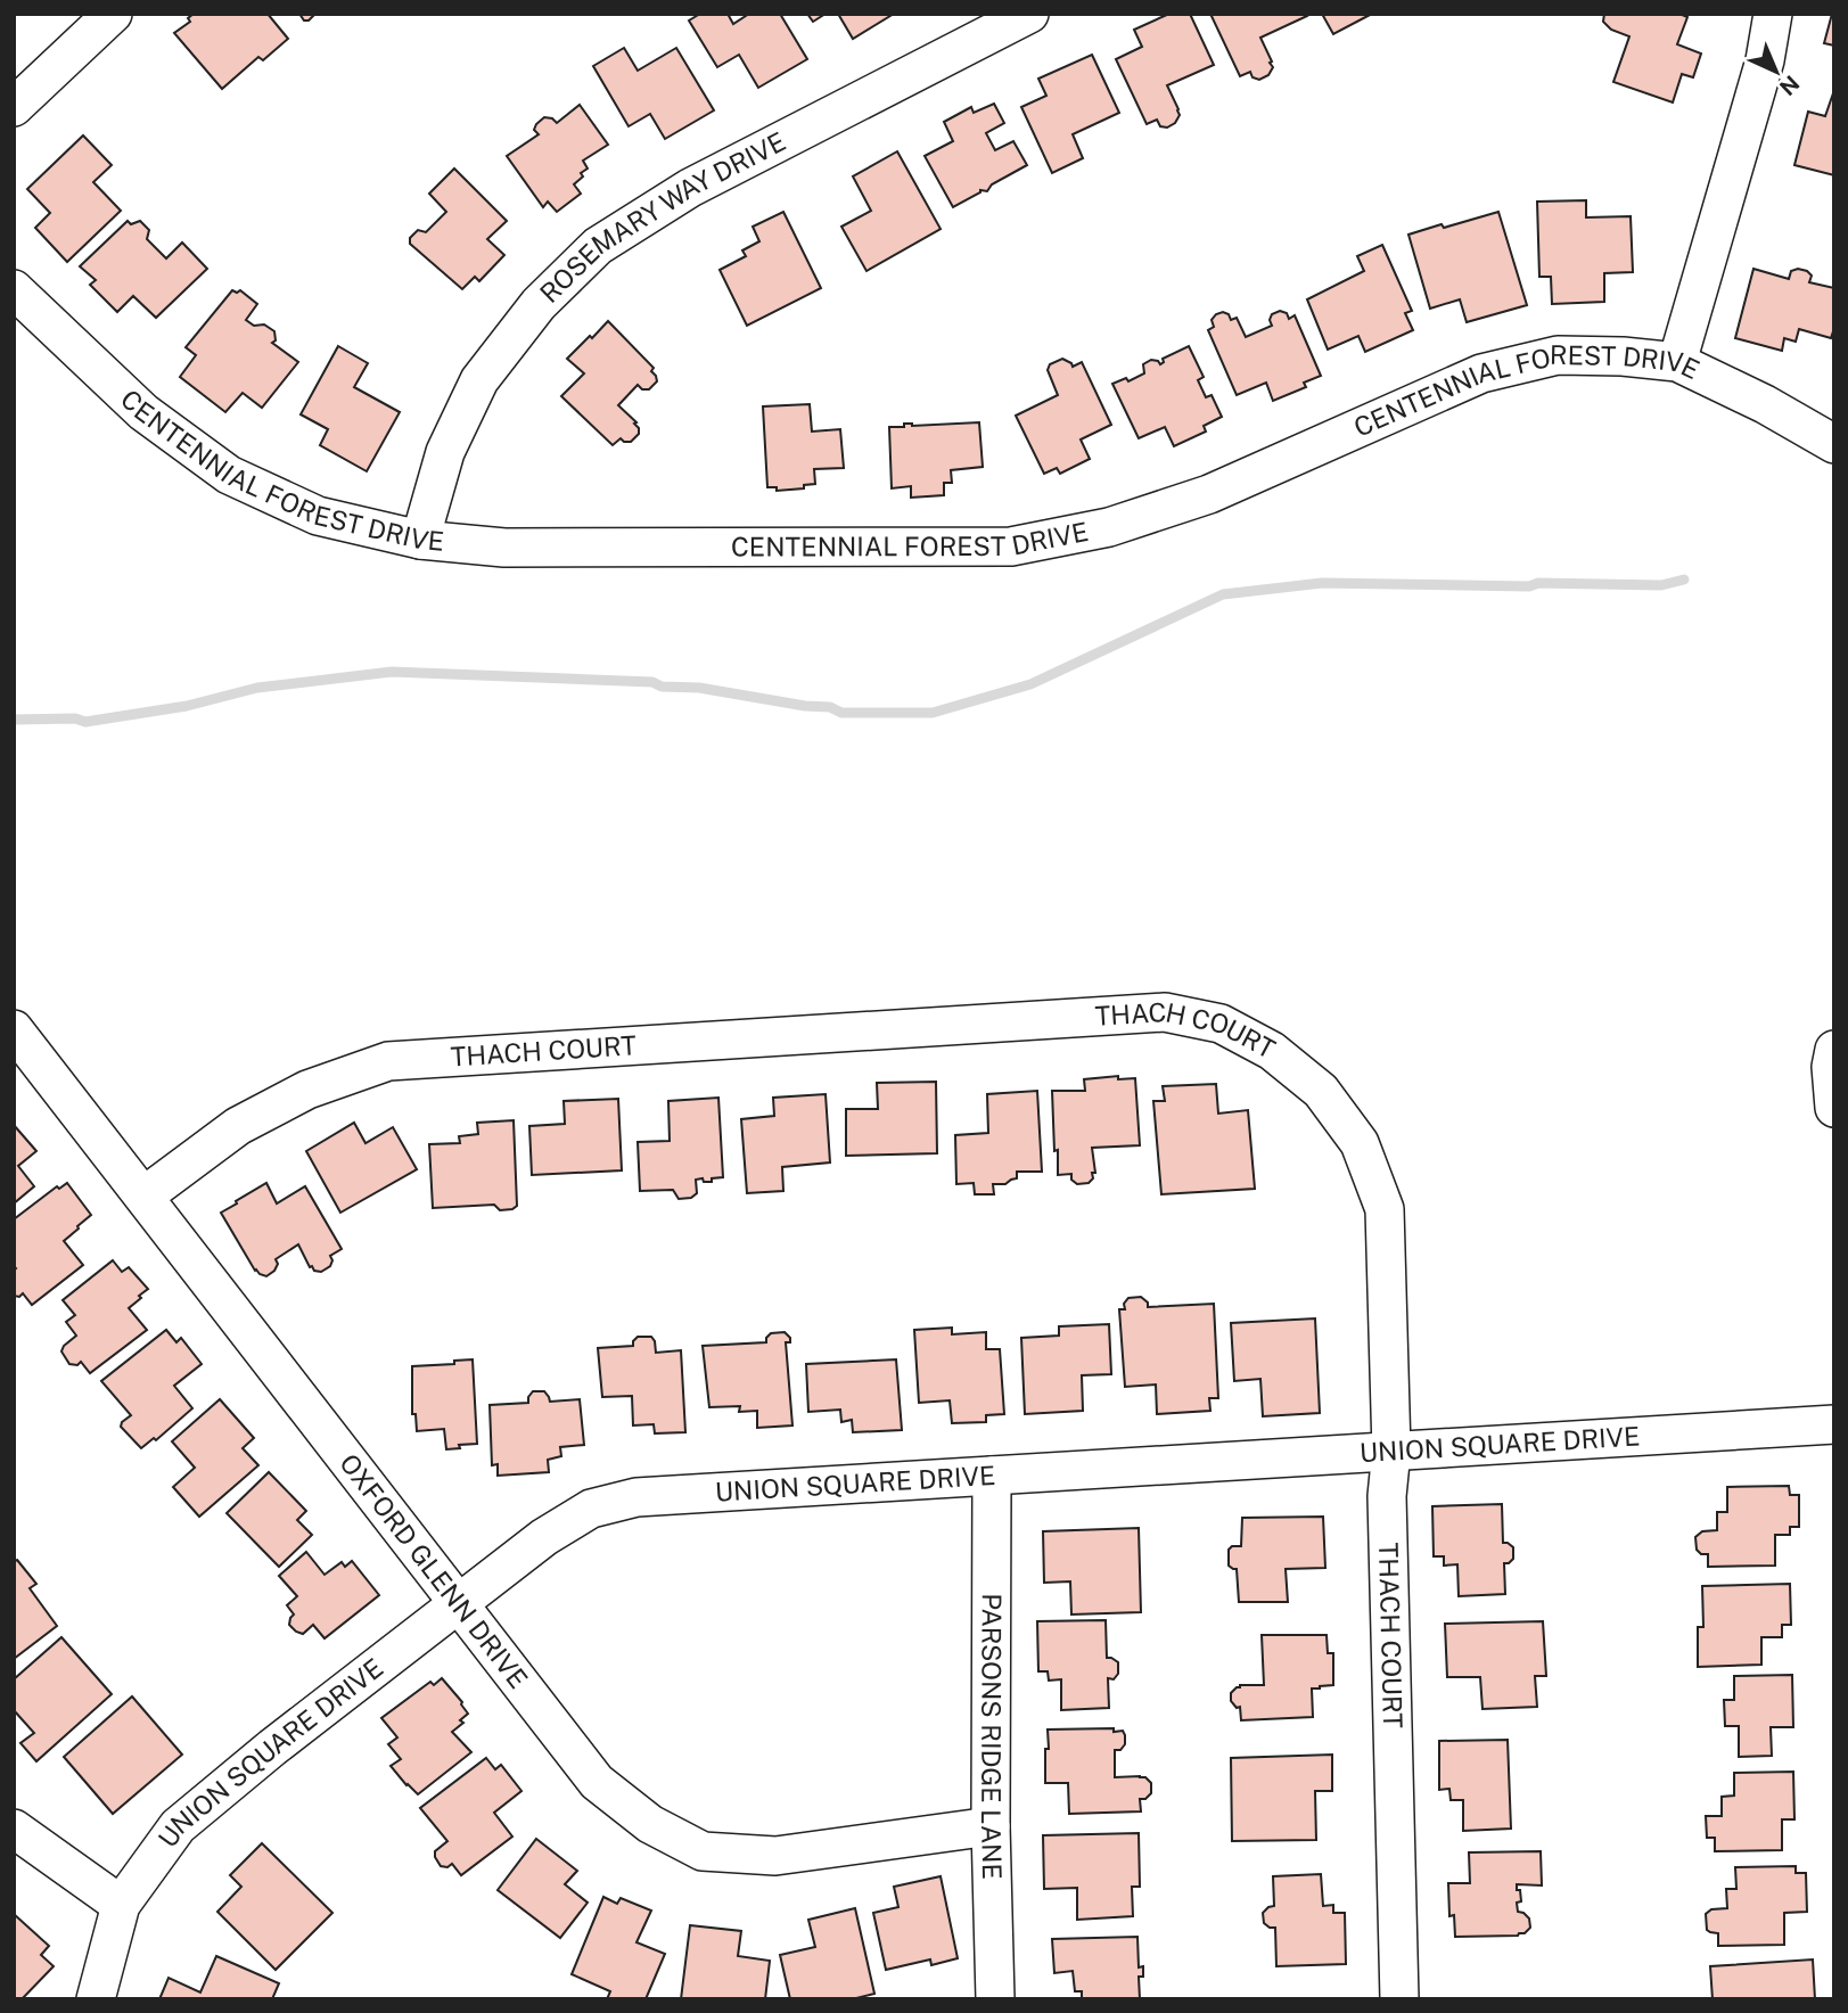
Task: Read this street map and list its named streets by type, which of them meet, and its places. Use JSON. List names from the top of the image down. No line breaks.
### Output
{"streets":{"street":["ROSEMARY WAY DRIVE","CENTENNIAL FOREST DRIVE","THACH COURT","UNION SQUARE DRIVE","OXFORD GLENN DRIVE","PARSONS RIDGE LANE"]},"crossings":[["ROSEMARY WAY DRIVE","CENTENNIAL FOREST DRIVE"],["THACH COURT","UNION SQUARE DRIVE"],["THACH COURT","OXFORD GLENN DRIVE"],["UNION SQUARE DRIVE","OXFORD GLENN DRIVE"],["UNION SQUARE DRIVE","PARSONS RIDGE LANE"],["OXFORD GLENN DRIVE","PARSONS RIDGE LANE"]],"north":"bottom right"}
